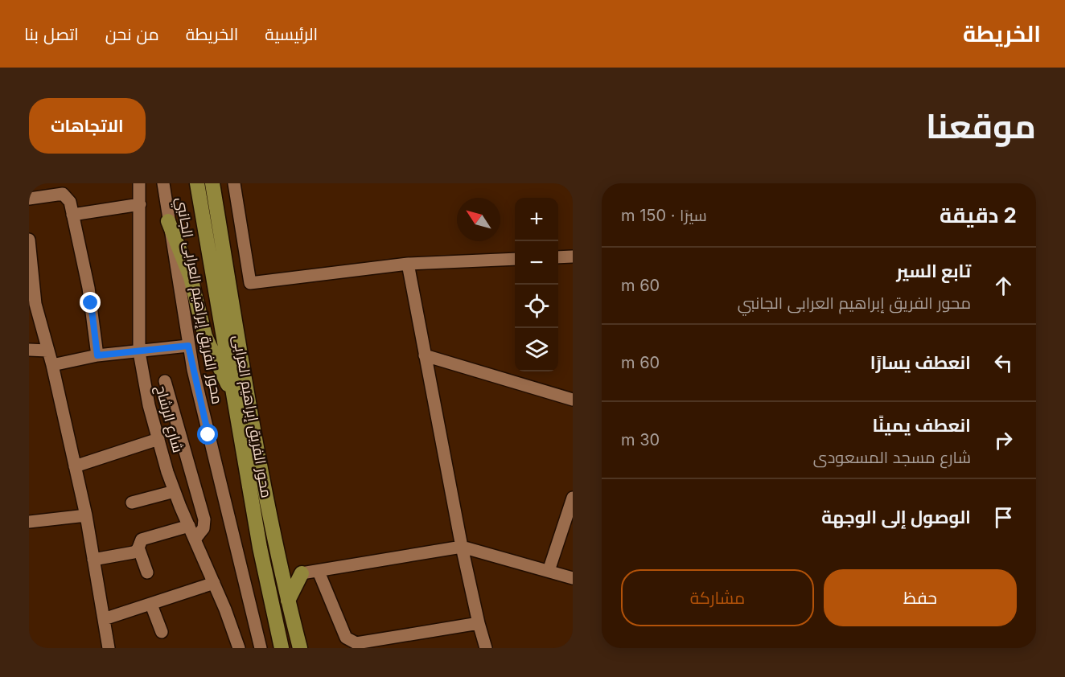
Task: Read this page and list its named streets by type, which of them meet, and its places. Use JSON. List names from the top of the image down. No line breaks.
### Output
{"streets":{"main road":["محور الفريق إبراهيم العرابى"],"street":["محور الفريق إبراهيم العرابى الجانبي","شارع الرشاح"]},"north":"top left","page":{"header":"الخريطة","nav":["الرئيسية","الخريطة","من نحن","اتصل بنا"],"title":"موقعنا","buttons":["الاتجاهات",["حفظ","مشاركة"]],"heading":["2 دقيقة","سيرًا · 150 m"],"map_buttons":["+","−"],"list":[["تابع السير","محور الفريق إبراهيم العرابى الجانبي","60 m"],["انعطف يسارًا","60 m"],["انعطف يمينًا","شارع مسجد المسعودى","30 m"],"الوصول إلى الوجهة"]}}
